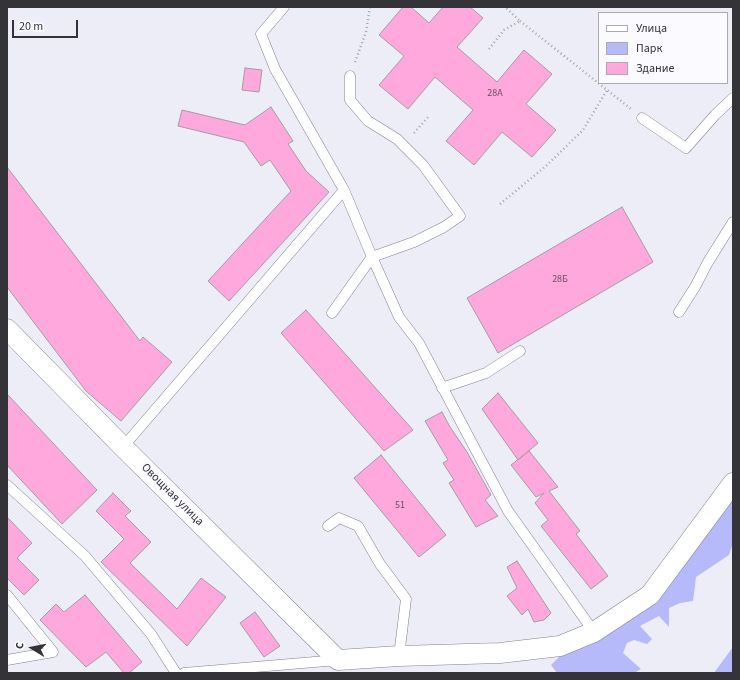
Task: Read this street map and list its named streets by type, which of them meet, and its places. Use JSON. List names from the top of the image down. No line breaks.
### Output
{"streets":{"street":["Овощная улица"]},"house_numbers":["28А","28Б","51"],"legend":["Улица","Парк","Здание"],"scale_bar":"20 m","north":"left"}
